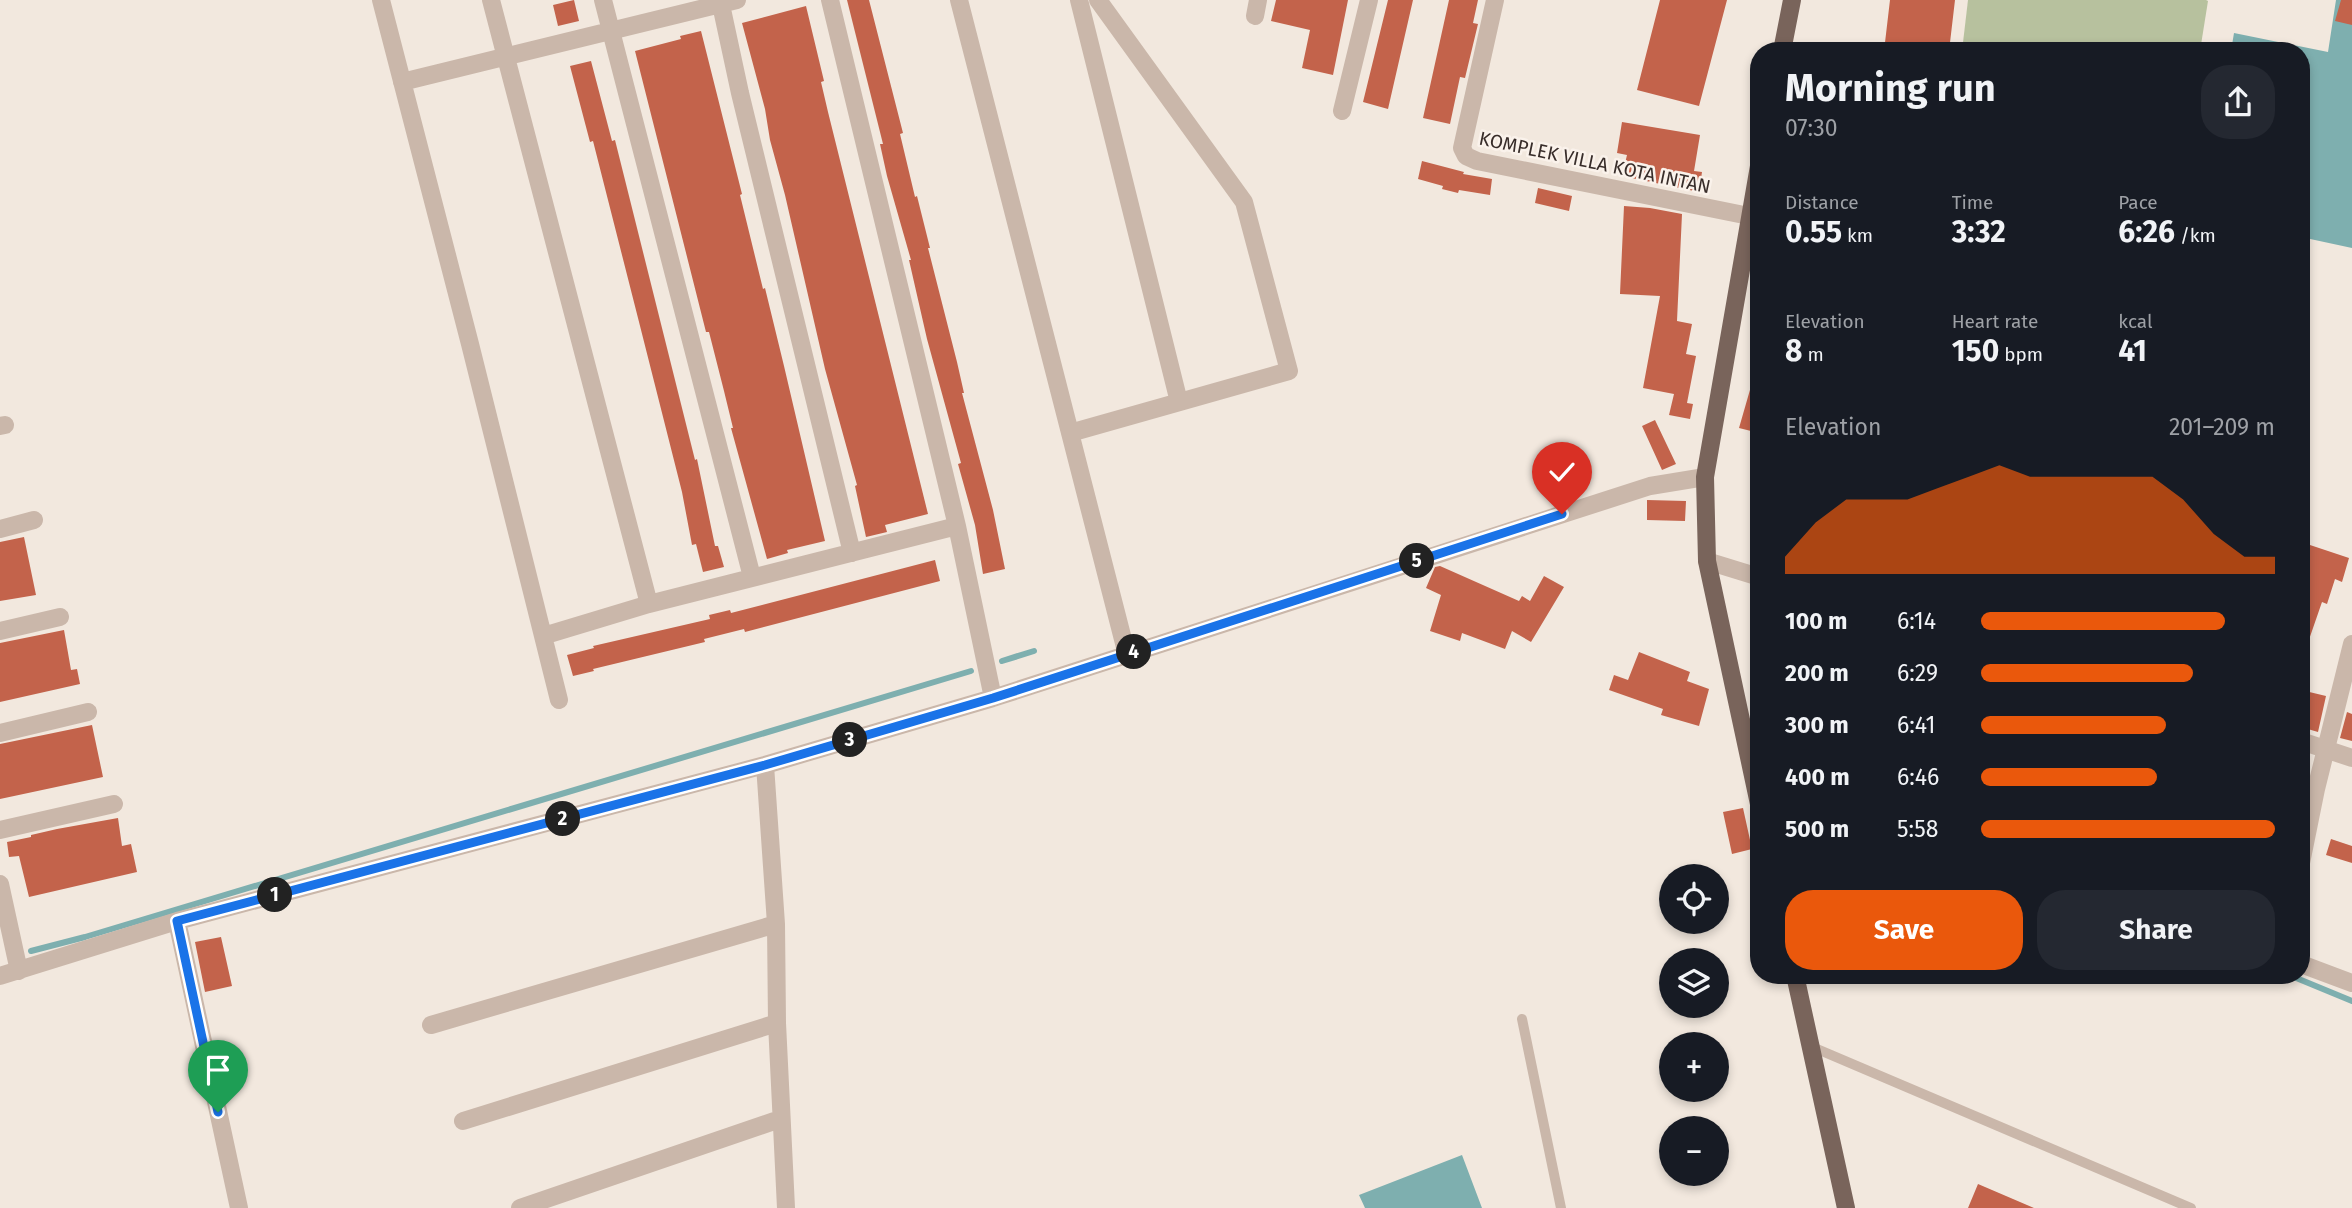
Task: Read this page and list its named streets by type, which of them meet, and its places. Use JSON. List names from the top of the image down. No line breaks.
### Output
{"streets":{"street":["KOMPLEK VILLA KOTA INTAN"]},"page":{"heading":["Morning run","07:30"],"stats":[["Distance","0.55 km"],["Time","3:32"],["Pace","6:26 /km"],["Elevation","8 m"],["Heart rate","150 bpm"],["kcal","41"]],"chart":["Elevation","201–209 m"],"pins":["5","4","3","2","1"],"list":[{"name":"100 m","note":"6:14"},{"name":"200 m","note":"6:29"},{"name":"300 m","note":"6:41"},{"name":"400 m","note":"6:46"},{"name":"500 m","note":"5:58"}],"map_buttons":["+","−"],"buttons":["Save","Share"]}}
